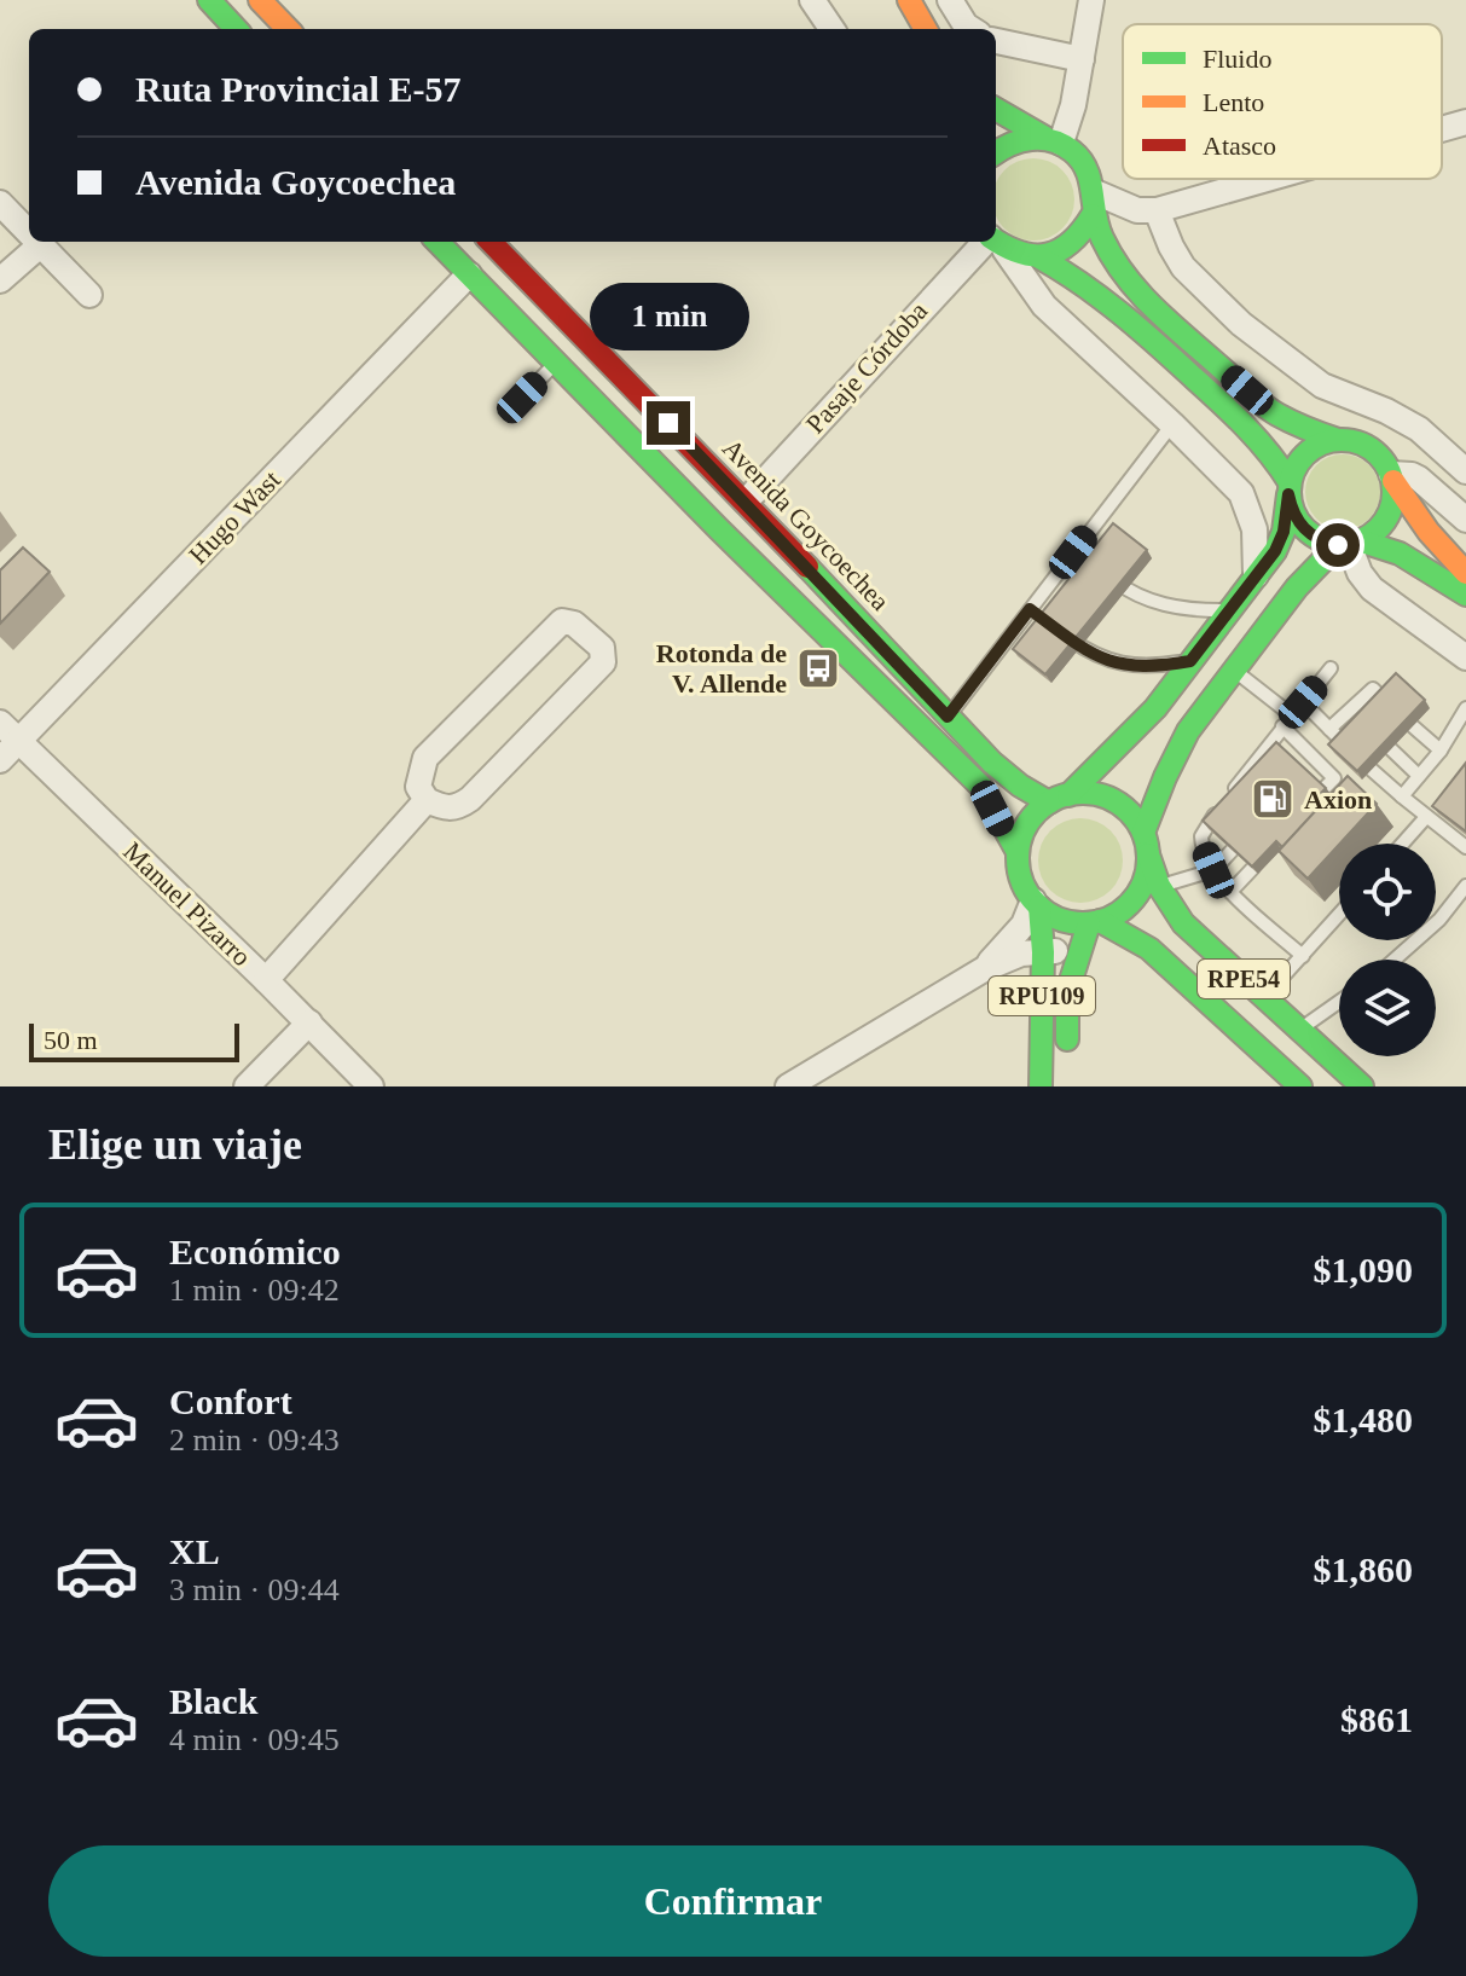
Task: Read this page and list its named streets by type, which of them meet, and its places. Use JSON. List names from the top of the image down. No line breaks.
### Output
{"streets":{"main road":["Avenida Goycoechea","RPE54","RPU109"],"street":["Pasaje Córdoba","Hugo Wast","Manuel Pizarro"]},"crossings":[["Pasaje Córdoba","Avenida Goycoechea"],["Hugo Wast","Manuel Pizarro"],["Avenida Goycoechea","RPE54"],["Avenida Goycoechea","RPU109"],["RPE54","RPU109"]],"places":{"bus stop":["Rotonda de V. Allende"],"fuel station":["Axion"]},"legend":["Fluido","Lento","Atasco"],"scale_bar":"50 m","page":{"banner":["Ruta Provincial E-57","Avenida Goycoechea"],"bubble":"1 min","scale":"50 m","heading":"Elige un viaje","list":[{"name":"Económico","note":"1 min · 09:42","value":"$1,090"},{"name":"Confort","note":"2 min · 09:43","value":"$1,480"},{"name":"XL","note":"3 min · 09:44","value":"$1,860"},{"name":"Black","note":"4 min · 09:45","value":"$861"}],"buttons":"Confirmar"}}
